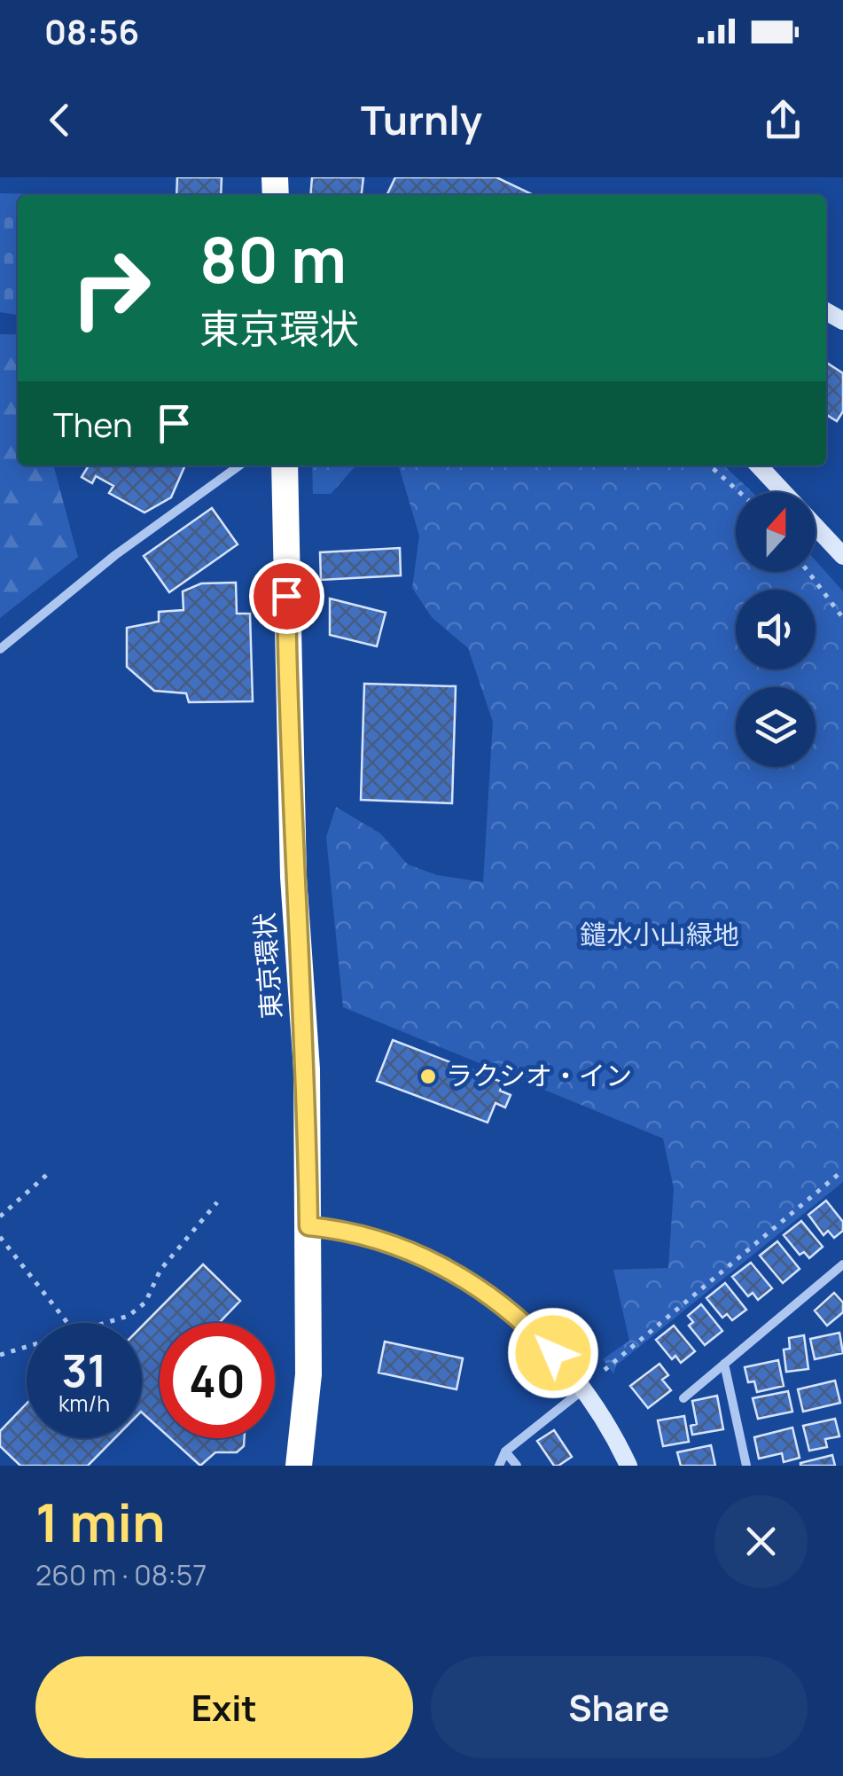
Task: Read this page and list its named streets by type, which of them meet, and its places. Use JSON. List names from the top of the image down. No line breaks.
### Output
{"streets":{"highway":["東京環状"]},"parks":["鑓水小山緑地"],"places":["ラクシオ・イン"],"north":"top","page":{"status":"08:56","header":"Turnly","turn":["80 m","東京環状"],"then":"Then","speed":"31 km/h","limit":"40","heading":["1 min","260 m · 08:57"],"buttons":["Exit","Share"]}}
